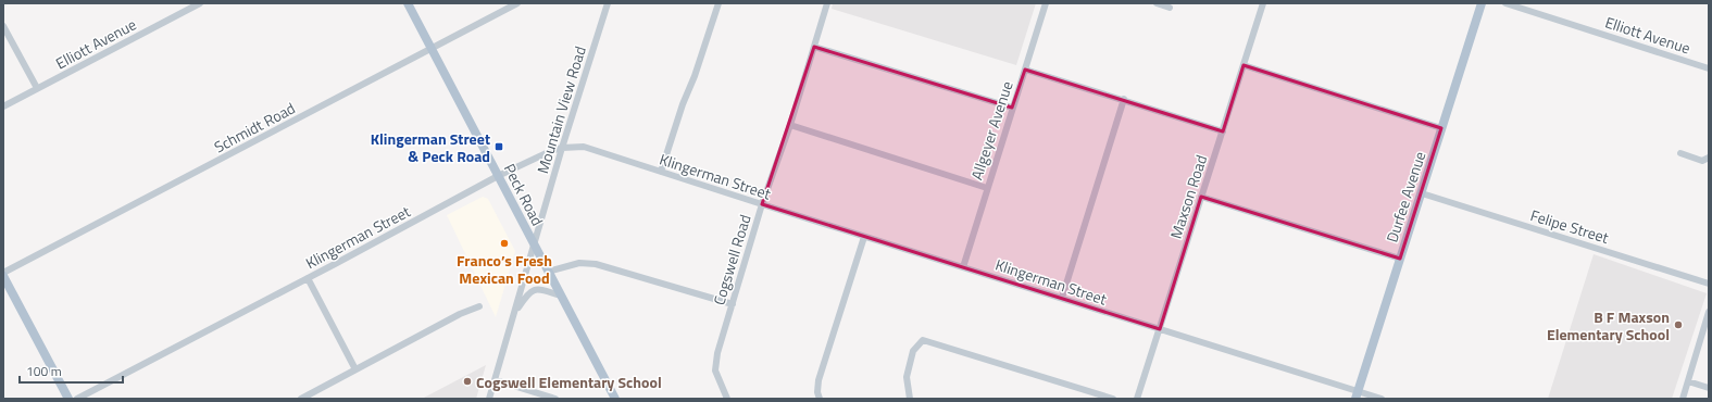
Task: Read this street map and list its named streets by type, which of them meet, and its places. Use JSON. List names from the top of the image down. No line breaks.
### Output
{"streets":{"main road":["Peck Road","Durfee Avenue"],"street":["Elliott Avenue","Mountain View Road","Schmidt Road","Allgeyer Avenue","Klingerman Street","Maxson Road","Felipe Street","Cogswell Road"]},"crossings":[["Mountain View Road","Klingerman Street"],["Mountain View Road","Peck Road"],["Schmidt Road","Peck Road"],["Allgeyer Avenue","Klingerman Street"],["Klingerman Street","Peck Road"],["Klingerman Street","Maxson Road"],["Klingerman Street","Durfee Avenue"],["Klingerman Street","Cogswell Road"],["Durfee Avenue","Felipe Street"]],"places":{"transit":["Klingerman Street & Peck Road"],"other":["Franco’s Fresh Mexican Food","B F Maxson Elementary School","Cogswell Elementary School"]},"scale_bar":"100 m"}
